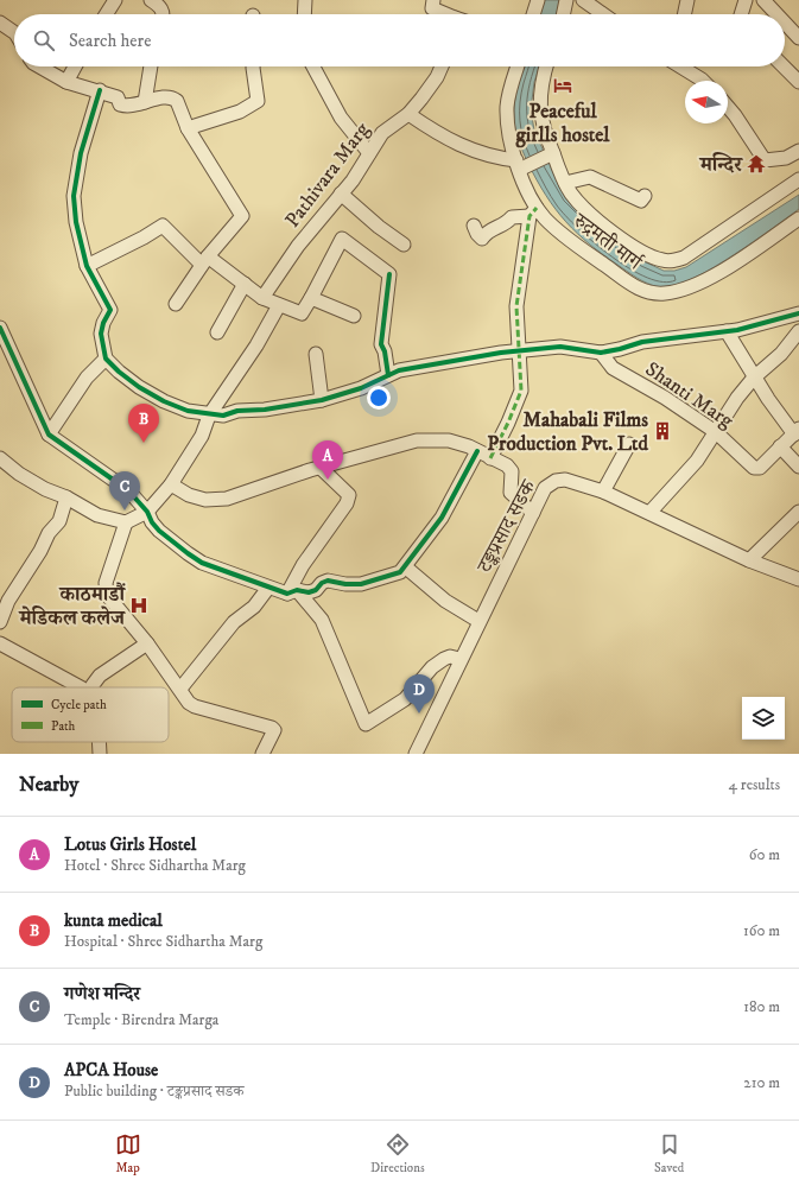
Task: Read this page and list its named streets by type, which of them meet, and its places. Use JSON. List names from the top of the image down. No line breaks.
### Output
{"streets":{"street":["Pathivara Marg","रुद्रमती मार्ग","Shanti Marg","टङ्कप्रसाद सडक"]},"places":{"hotel":["Peaceful girlls hostel"],"temple":["मन्दिर"],"building":["Mahabali Films Production Pvt. Ltd"],"hospital":["काठमाडौं मेडिकल कलेज"]},"legend":["Cycle path","Path"],"north":"left","page":{"search":"Search here","pins":["B","A","C","D"],"heading":["Nearby","4 results"],"list":[{"mark":"A","name":"Lotus Girls Hostel","note":"Hotel · Shree Sidhartha Marg","value":"60 m"},{"mark":"B","name":"kunta medical","note":"Hospital · Shree Sidhartha Marg","value":"160 m"},{"mark":"C","name":"गणेश मन्दिर","note":"Temple · Birendra Marga","value":"180 m"},{"mark":"D","name":"APCA House","note":"Public building · टङ्कप्रसाद सडक","value":"210 m"}],"nav":["Map","Directions","Saved"]}}
